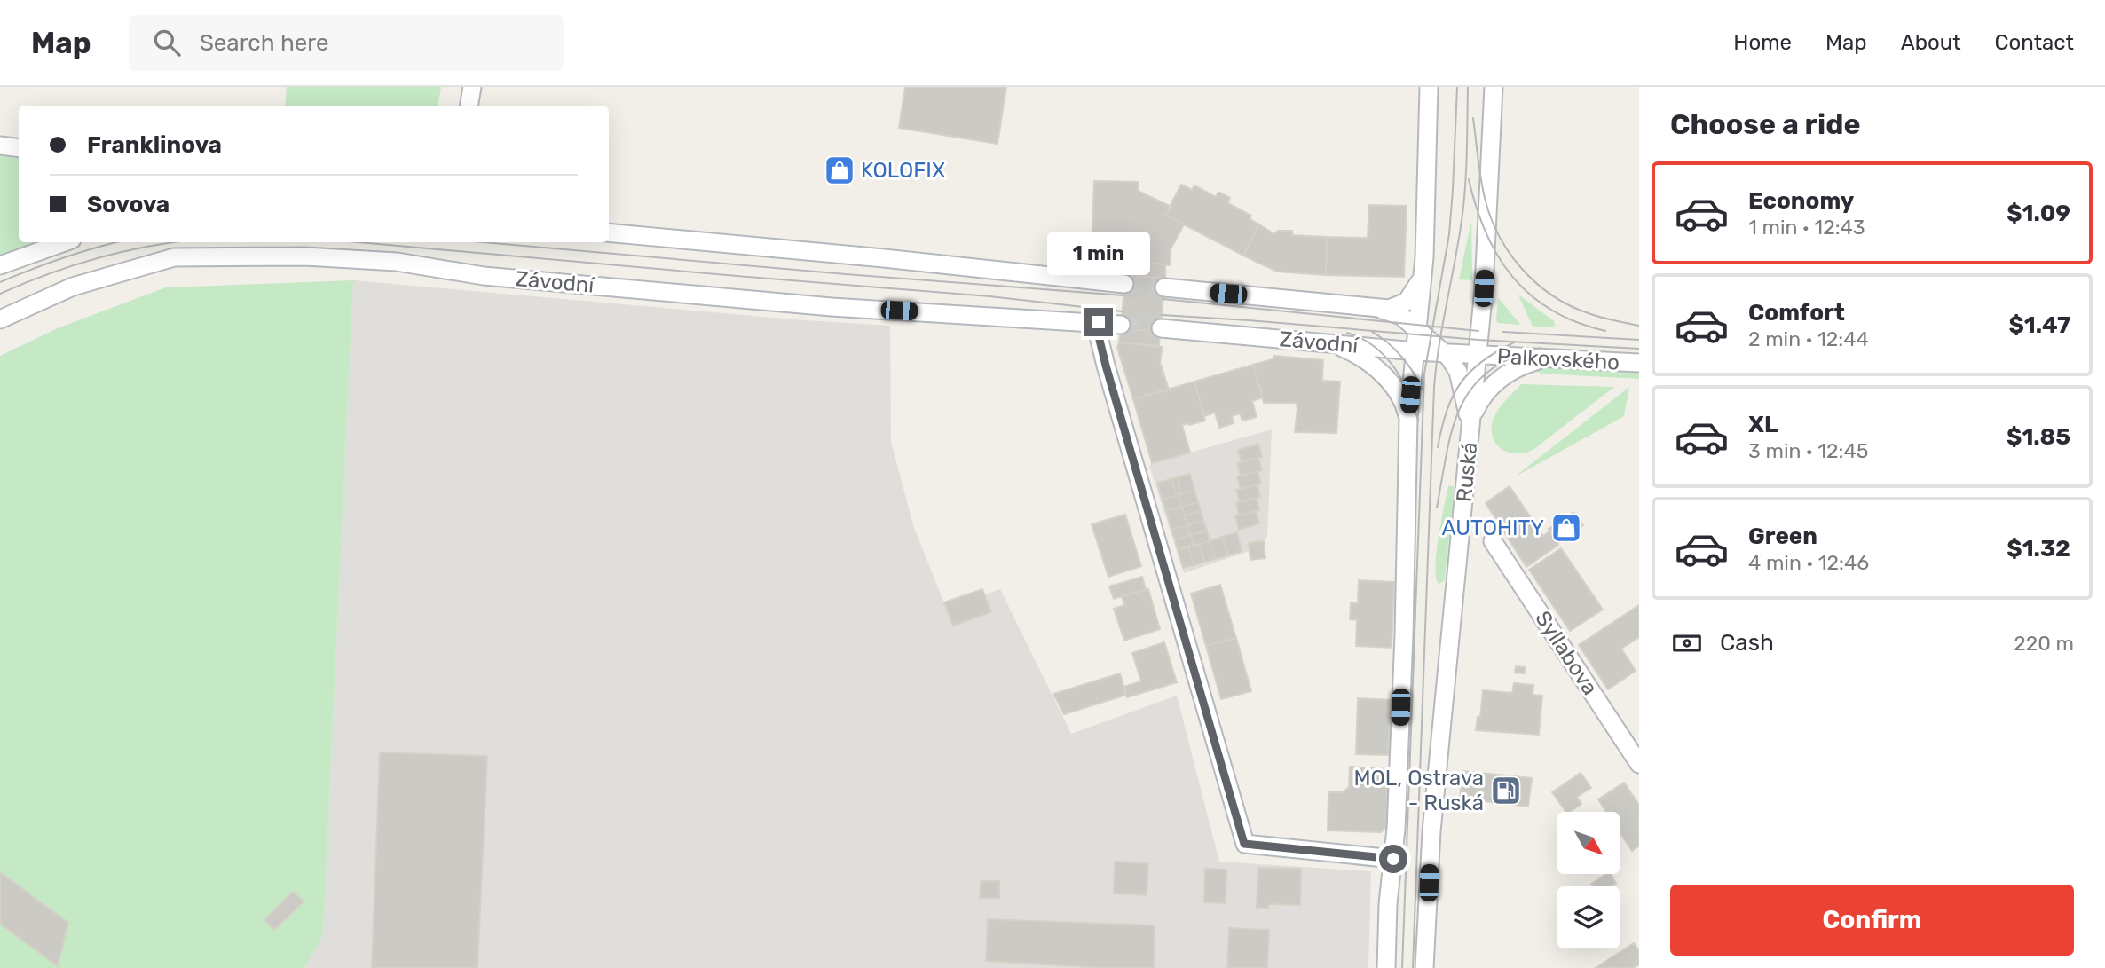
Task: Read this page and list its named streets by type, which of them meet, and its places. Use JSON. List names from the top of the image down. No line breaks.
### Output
{"streets":{"street":["Závodní","Palkovského","Ruská","Syllabova"]},"crossings":[["Závodní","Palkovského"],["Závodní","Ruská"],["Palkovského","Ruská"]],"places":{"shop":["KOLOFIX","AUTOHITY"],"fuel station":["MOL, Ostrava - Ruská"]},"north":"bottom right","page":{"header":"Map","search":"Search here","nav":["Home","Map","About","Contact"],"heading":"Choose a ride","banner":["Franklinova","Sovova"],"list":[{"name":"Economy","note":"1 min · 12:43","value":"$1.09"},{"name":"Comfort","note":"2 min · 12:44","value":"$1.47"},{"name":"XL","note":"3 min · 12:45","value":"$1.85"},{"name":"Green","note":"4 min · 12:46","value":"$1.32"}],"bubble":"1 min","pay":["Cash","220 m"],"buttons":"Confirm"}}
